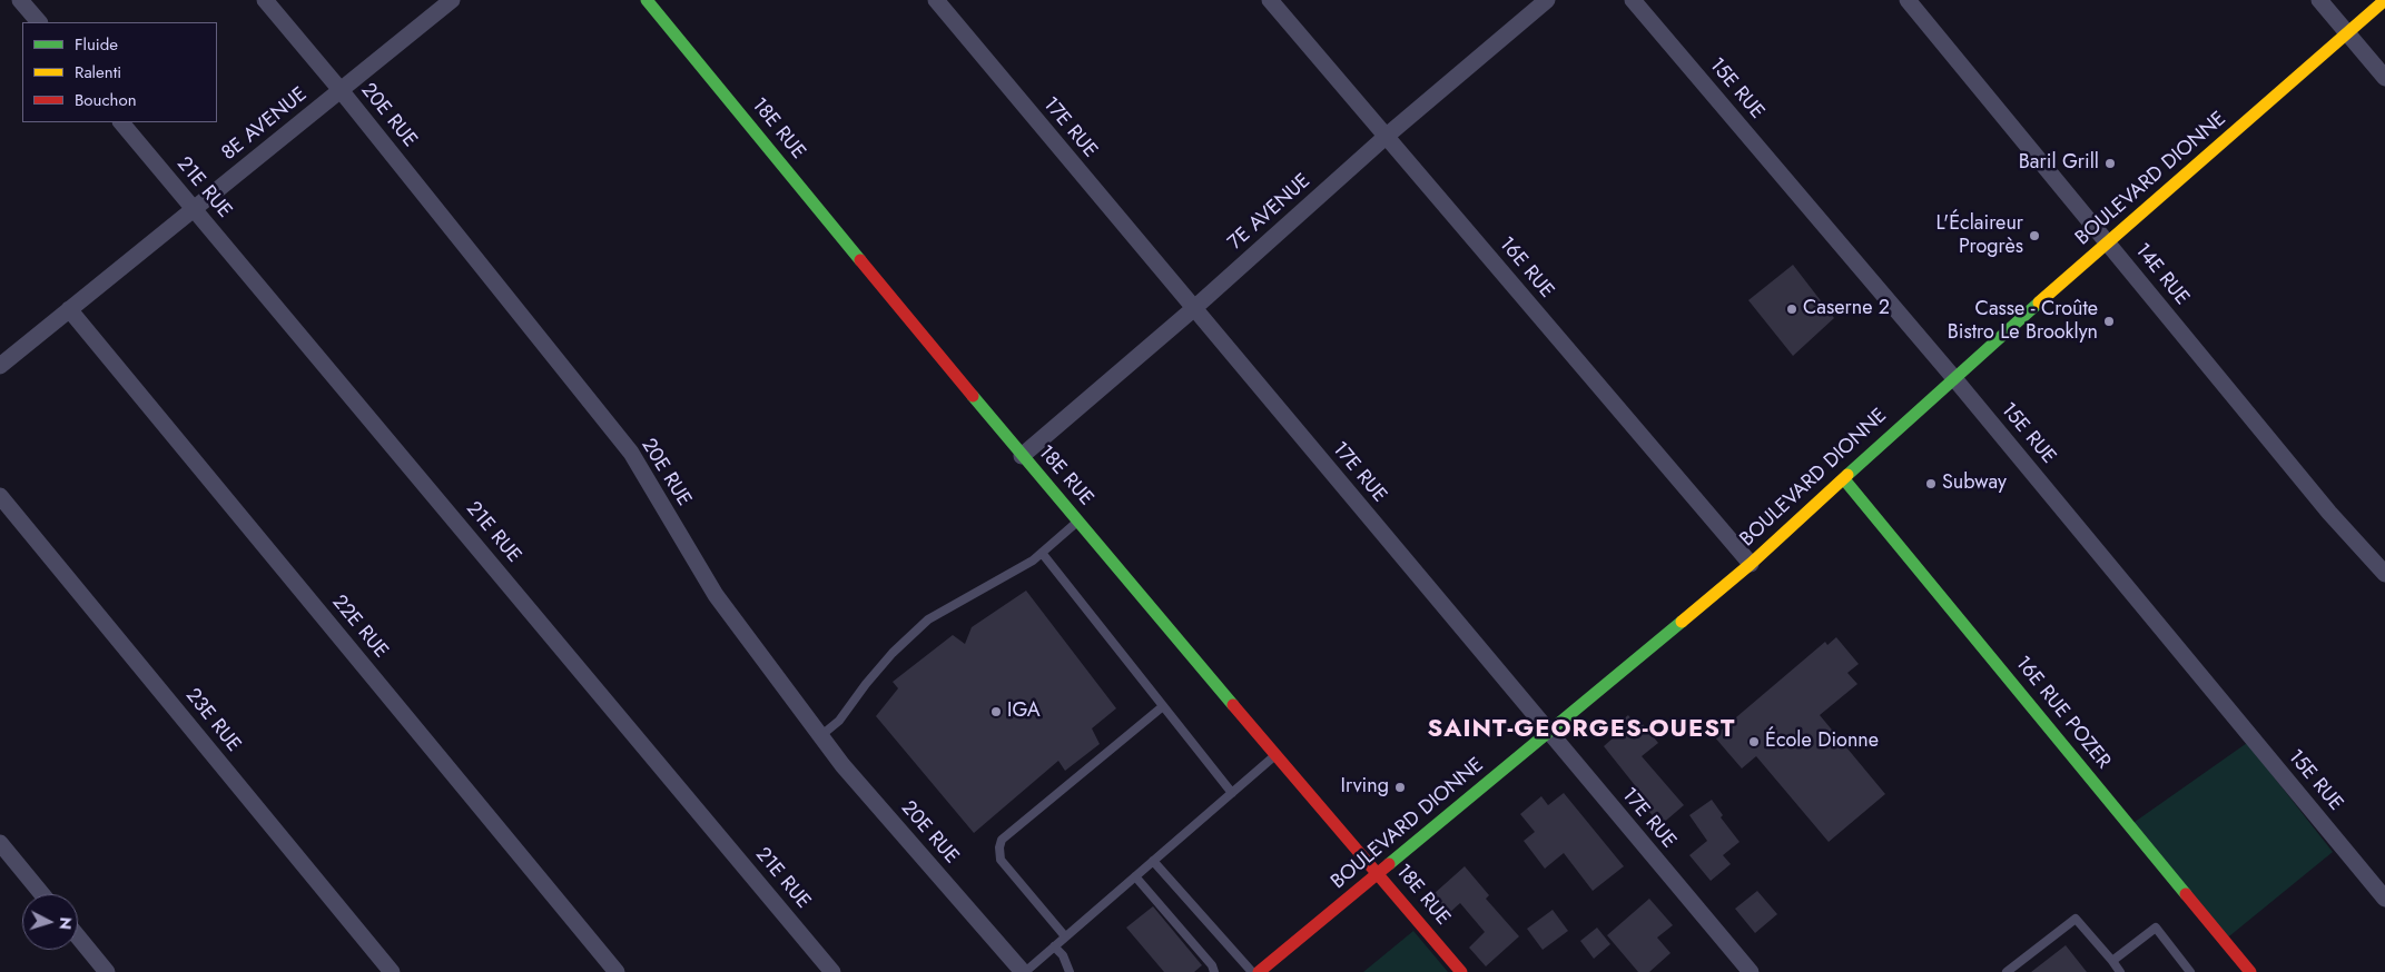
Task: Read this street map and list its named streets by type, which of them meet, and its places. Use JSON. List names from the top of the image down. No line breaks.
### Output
{"streets":{"main road":["18E RUE","BOULEVARD DIONNE","16E RUE POZER"],"street":["15E RUE","20E RUE","8E AVENUE","17E RUE","21E RUE","7E AVENUE","16E RUE","14E RUE","22E RUE","23E RUE"]},"crossings":[["15E RUE","BOULEVARD DIONNE"],["20E RUE","8E AVENUE"],["8E AVENUE","21E RUE"],["8E AVENUE","22E RUE"],["17E RUE","BOULEVARD DIONNE"],["17E RUE","7E AVENUE"],["18E RUE","BOULEVARD DIONNE"],["18E RUE","7E AVENUE"],["BOULEVARD DIONNE","16E RUE"],["BOULEVARD DIONNE","14E RUE"],["BOULEVARD DIONNE","16E RUE POZER"],["7E AVENUE","16E RUE"]],"districts":["SAINT-GEORGES-OUEST"],"places":["Baril Grill","L'Éclaireur Progrès","Caserne 2","Casse - Croûte Bistro Le Brooklyn","Subway","IGA","École Dionne","Irving"],"legend":["Fluide","Ralenti","Bouchon"],"north":"right"}
